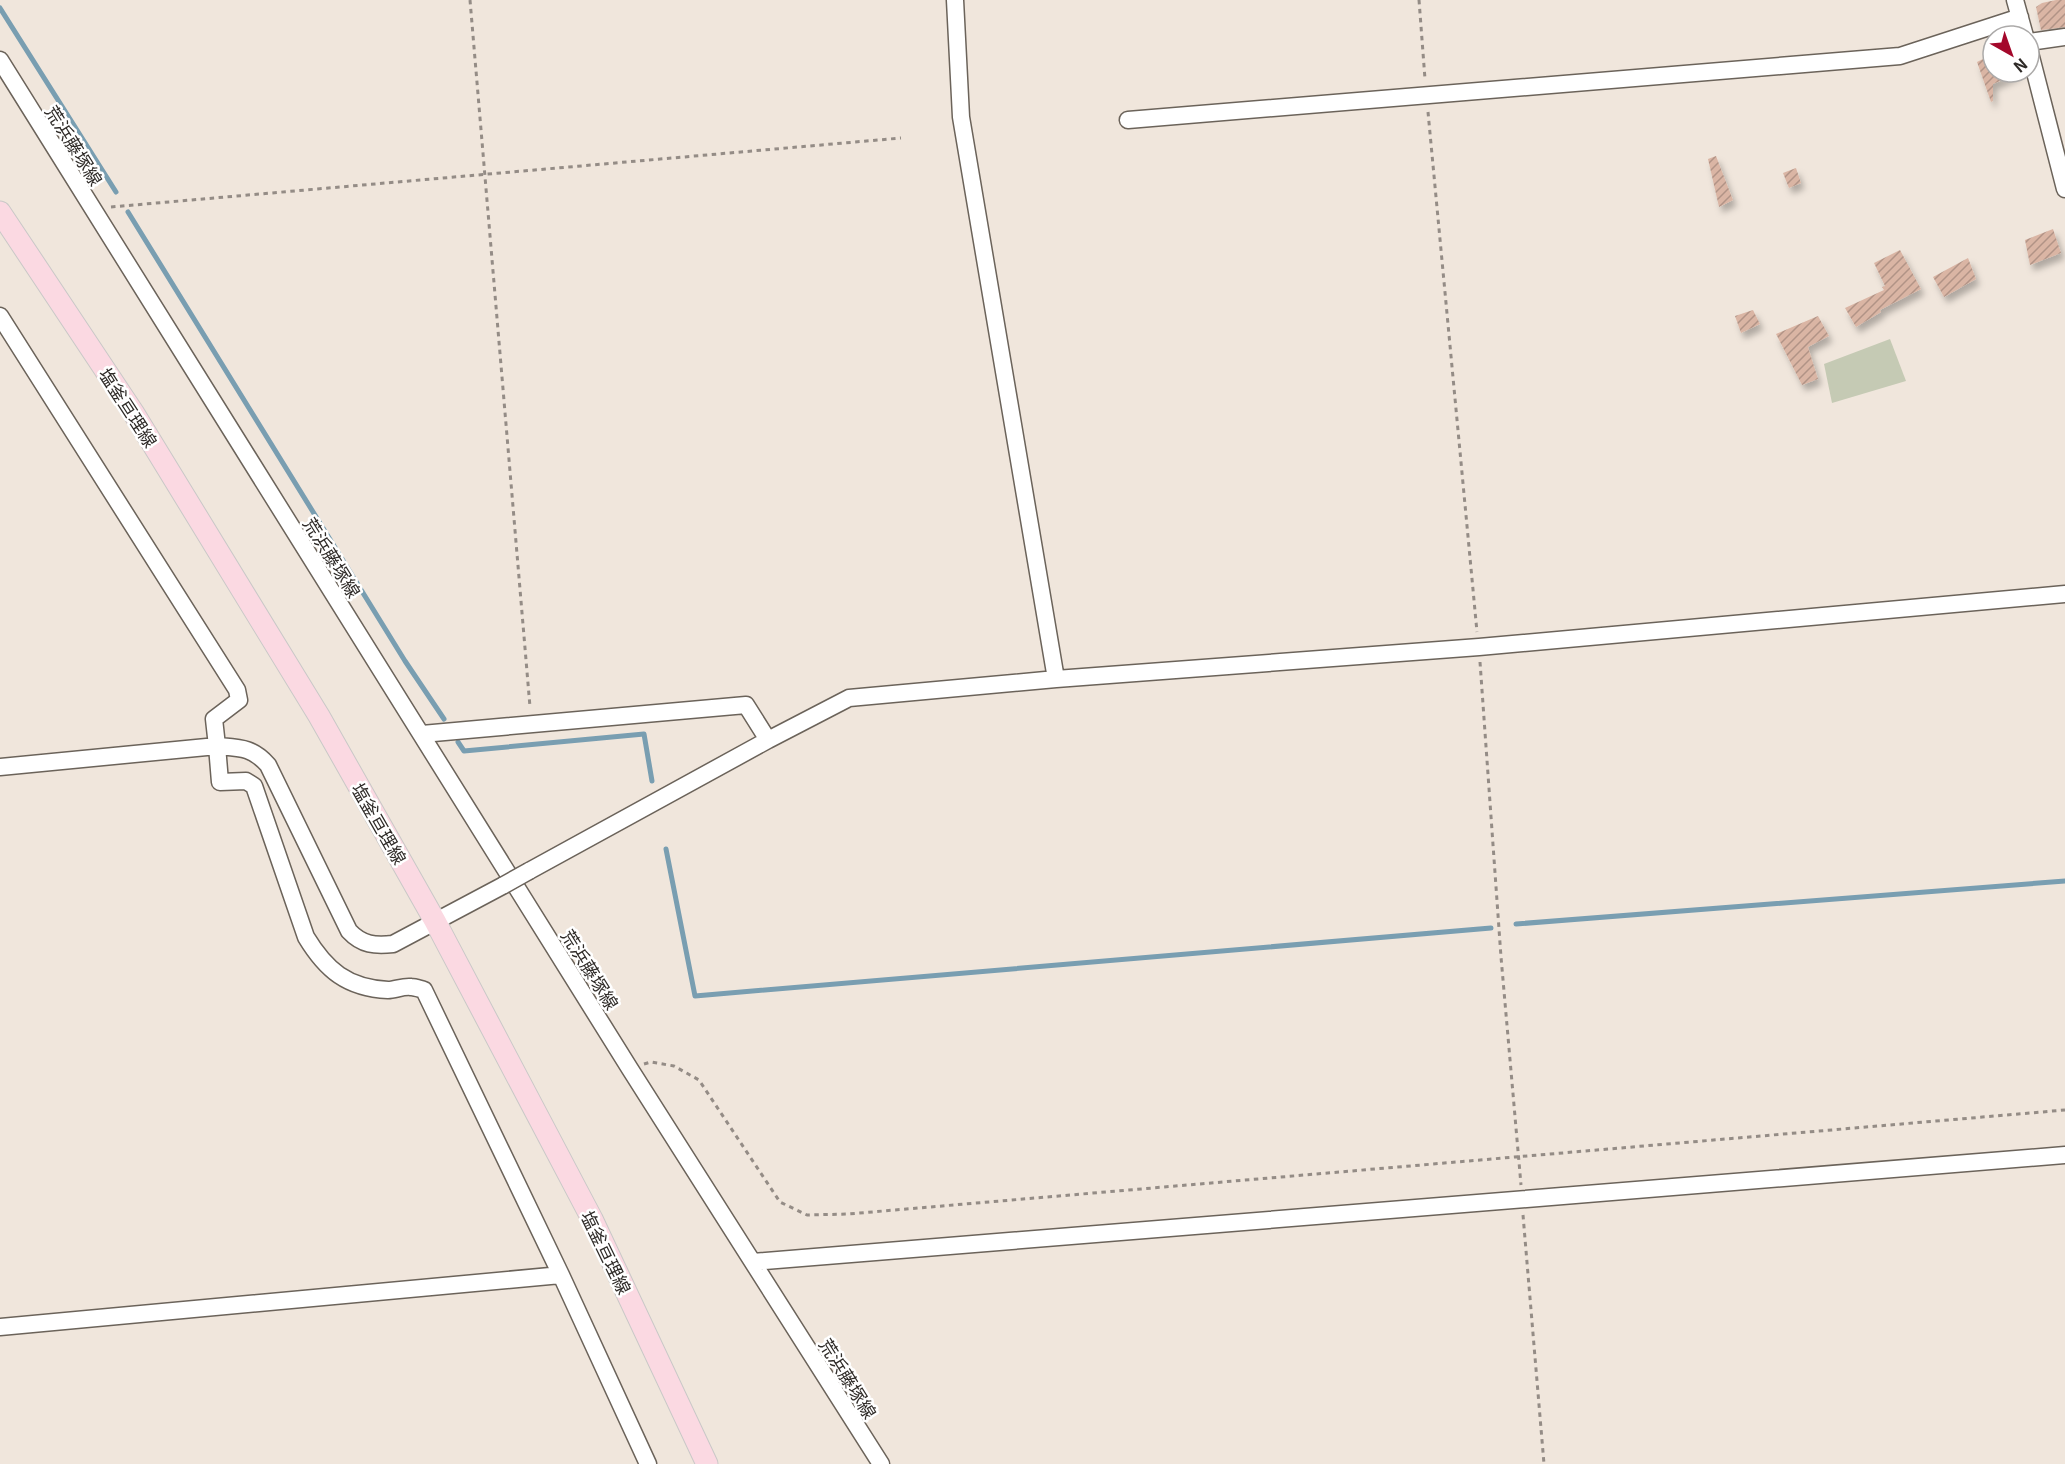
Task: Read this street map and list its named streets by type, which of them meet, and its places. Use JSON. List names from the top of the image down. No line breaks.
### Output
{"streets":{"main road":["塩釜亘理線"],"street":["荒浜藤塚線"]},"north":"bottom right"}
